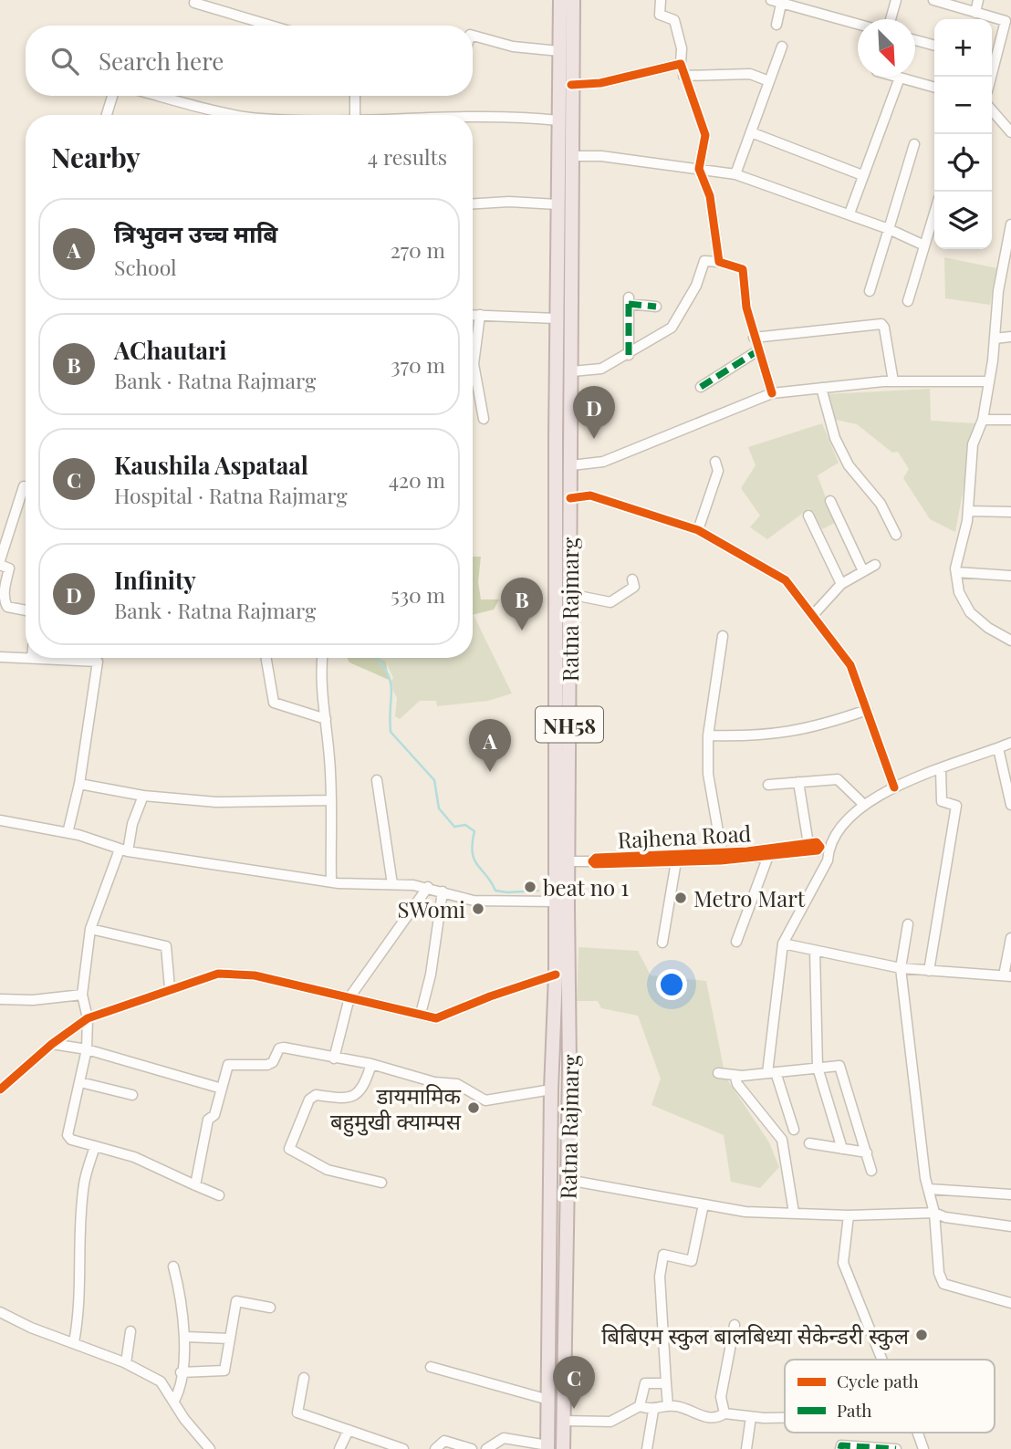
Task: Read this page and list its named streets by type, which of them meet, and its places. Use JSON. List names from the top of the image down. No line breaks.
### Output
{"streets":{"highway":["Ratna Rajmarg","NH58"],"street":["Rajhena Road"]},"crossings":[["Ratna Rajmarg","Rajhena Road"]],"places":["beat no 1","Metro Mart","SWomi","डायमामिक बहुमुखी क्याम्पस","बिबिएम स्कुल बालबिध्या सेकेन्डरी स्कुल"],"legend":["Cycle path","Path"],"north":"bottom right","page":{"map_buttons":["+","−"],"search":"Search here","heading":["Nearby","4 results"],"list":[{"mark":"A","name":"त्रिभुवन उच्च माबि","note":"School","value":"270 m"},{"mark":"B","name":"AChautari","note":"Bank · Ratna Rajmarg","value":"370 m"},{"mark":"C","name":"Kaushila Aspataal","note":"Hospital · Ratna Rajmarg","value":"420 m"},{"mark":"D","name":"Infinity","note":"Bank · Ratna Rajmarg","value":"530 m"}],"pins":["D","B","A","C"]}}
